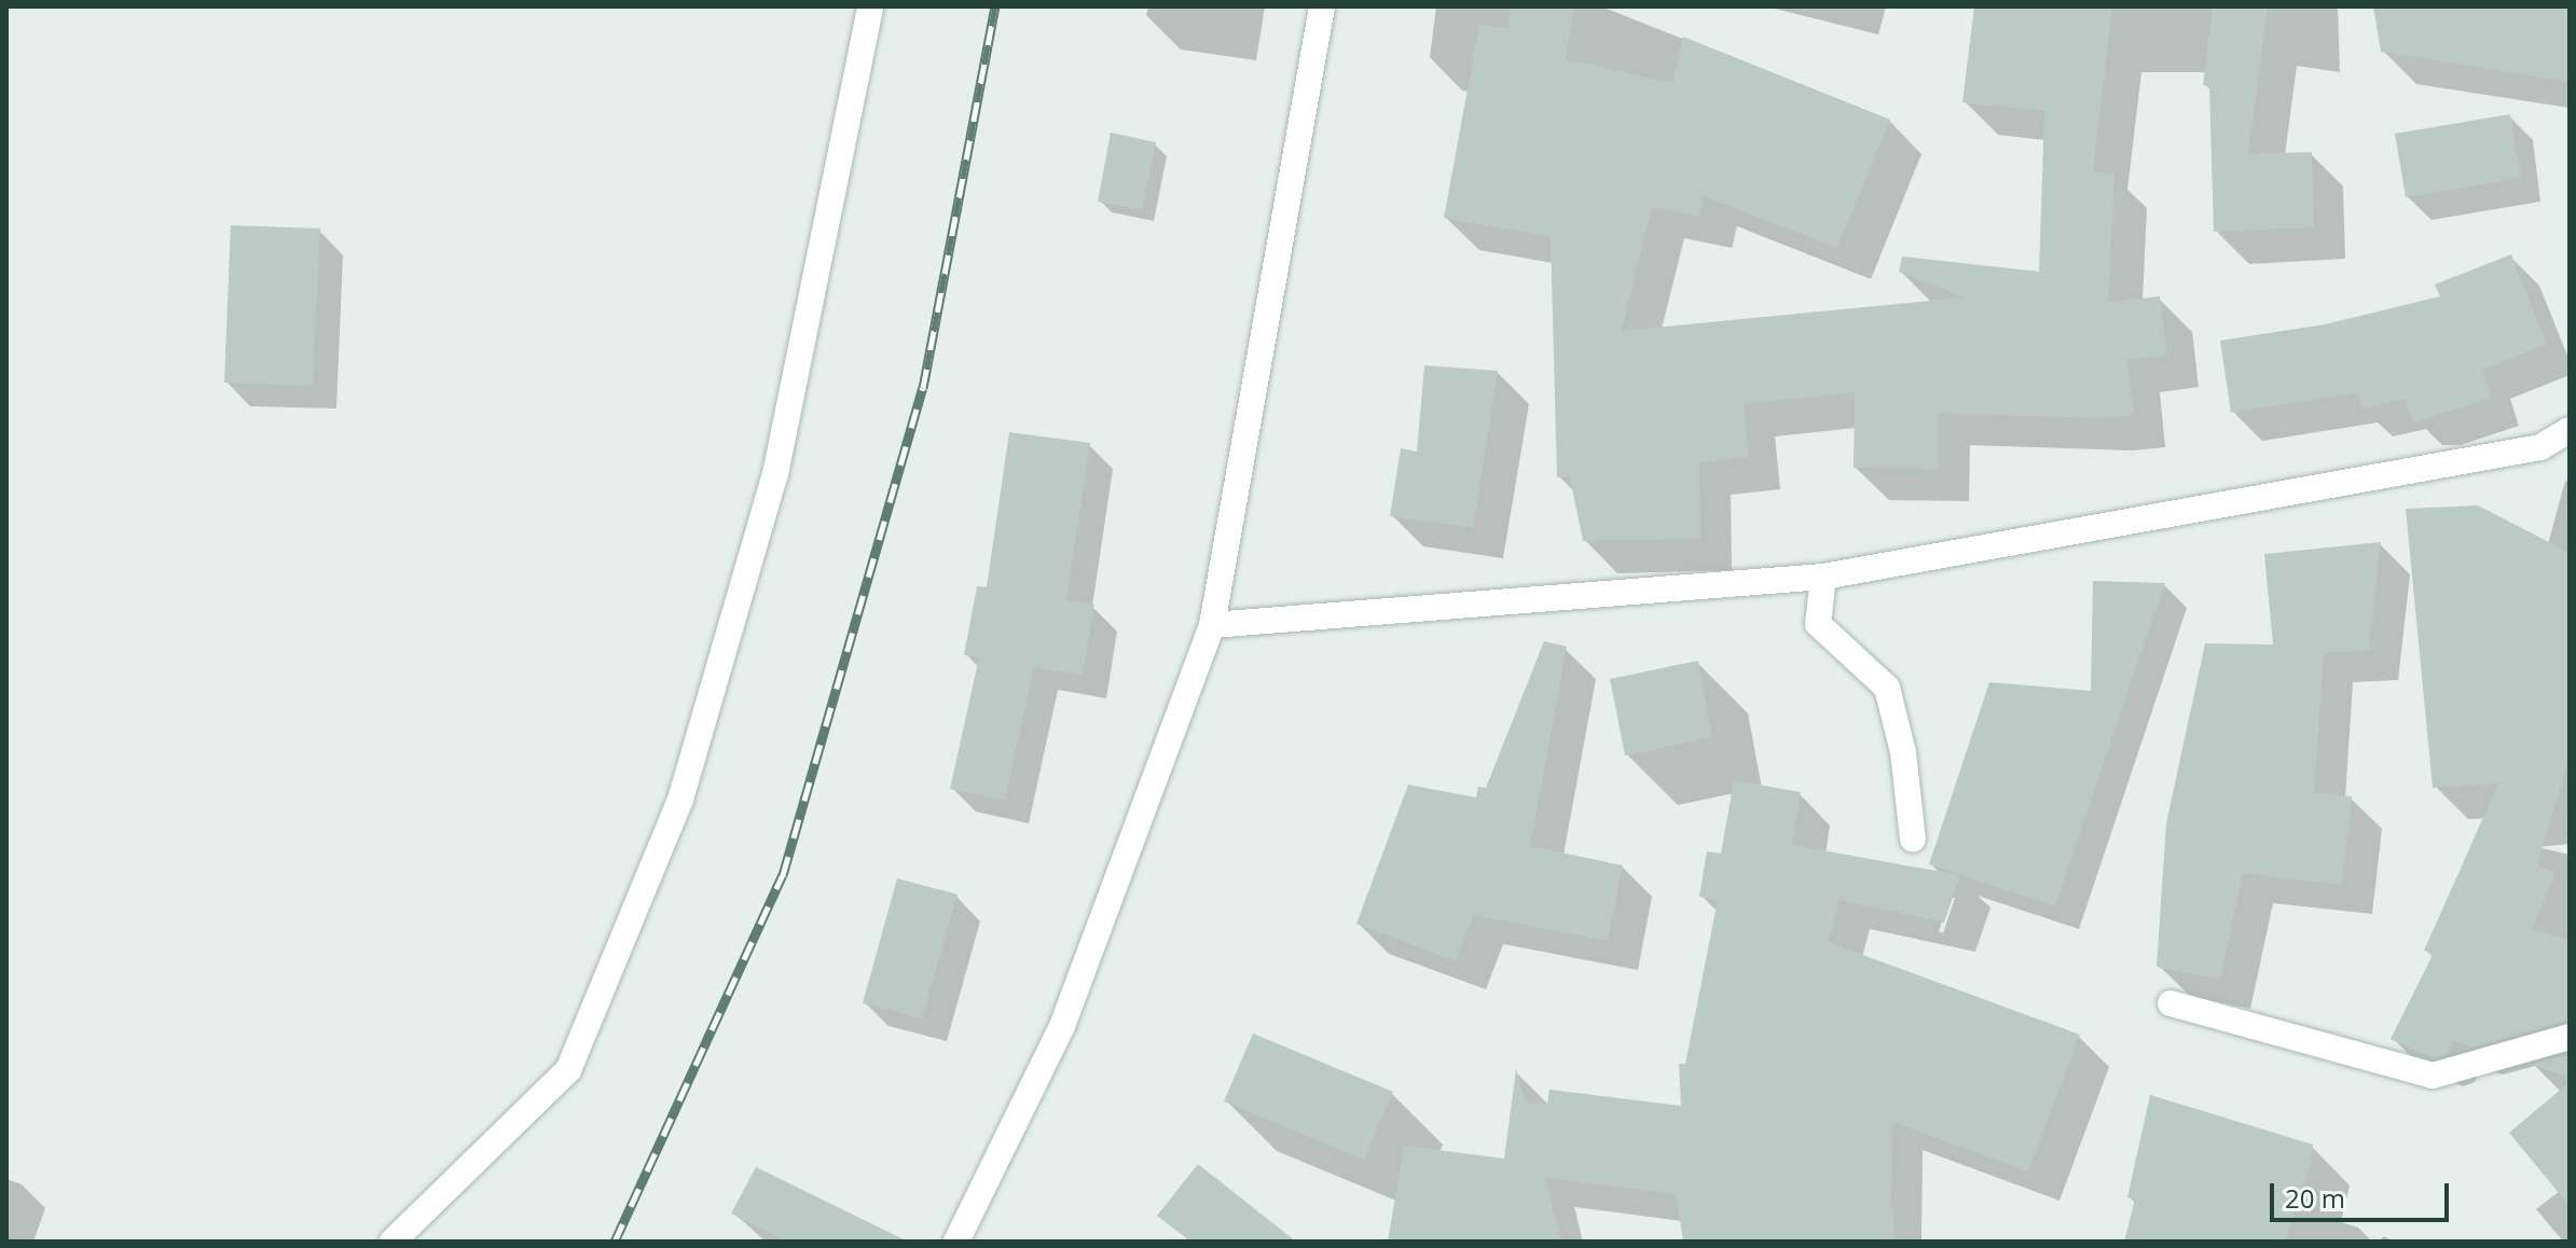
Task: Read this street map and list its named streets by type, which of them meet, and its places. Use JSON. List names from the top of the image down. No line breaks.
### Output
{"scale_bar":"20 m"}
